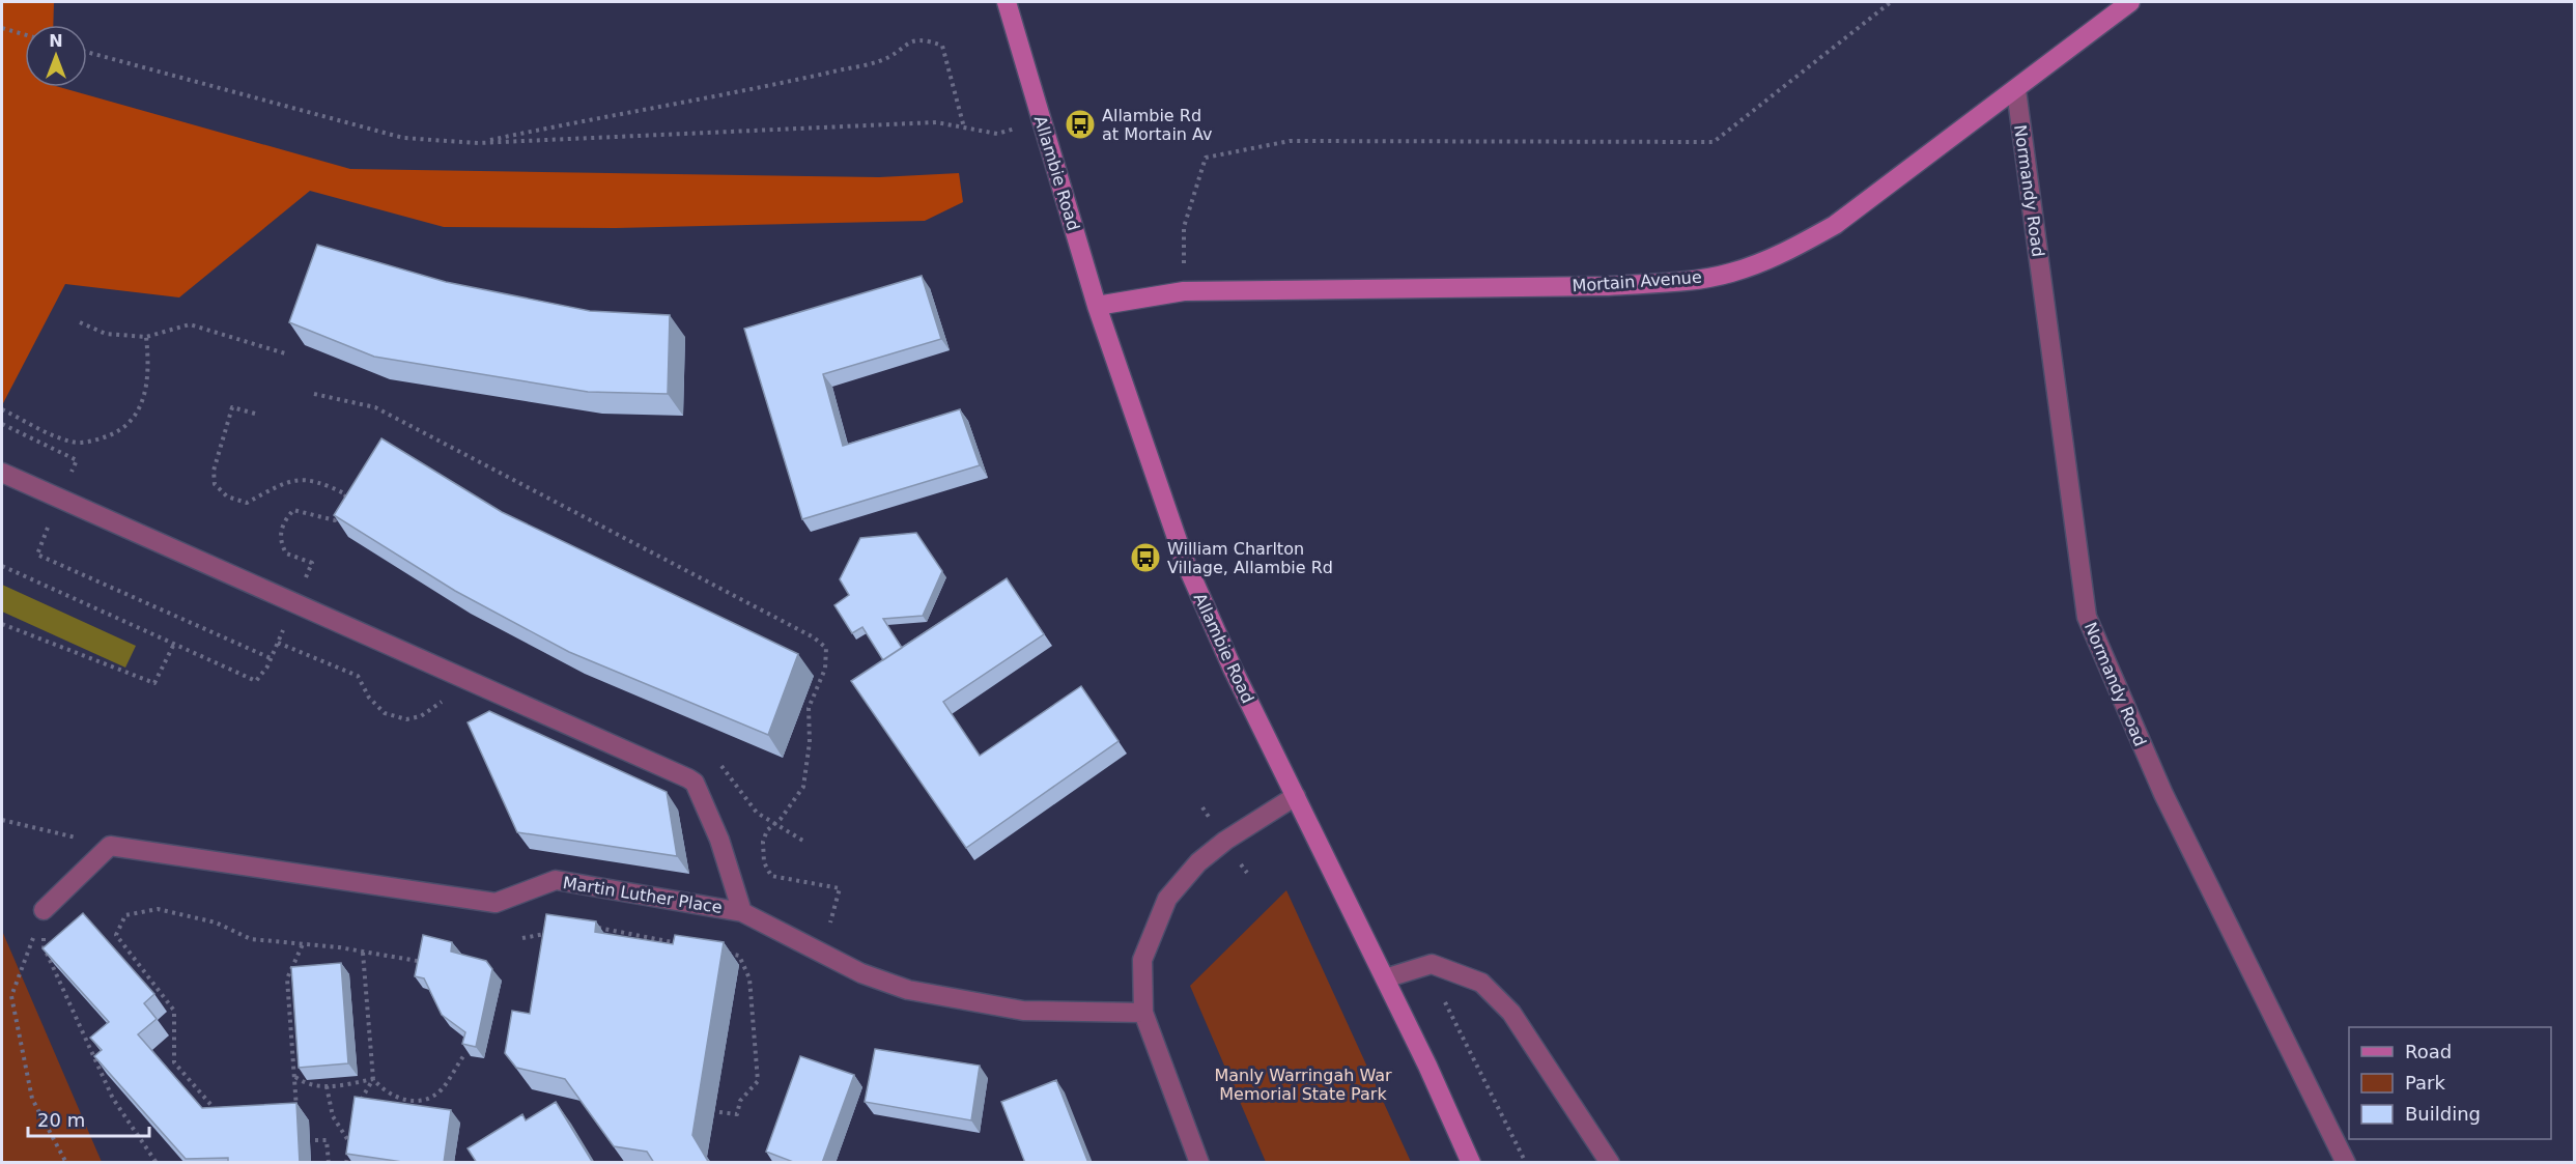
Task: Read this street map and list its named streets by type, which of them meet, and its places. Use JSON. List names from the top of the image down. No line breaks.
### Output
{"streets":{"main road":["Allambie Road","Mortain Avenue"],"street":["Normandy Road","Martin Luther Place"]},"crossings":[["Allambie Road","Mortain Avenue"],["Normandy Road","Mortain Avenue"]],"parks":["Manly Warringah War Memorial State Park"],"places":{"bus stop":["Allambie Rd at Mortain Av","William Charlton Village, Allambie Rd"]},"legend":["Road","Park","Building"],"scale_bar":"20 m","north":"top"}
